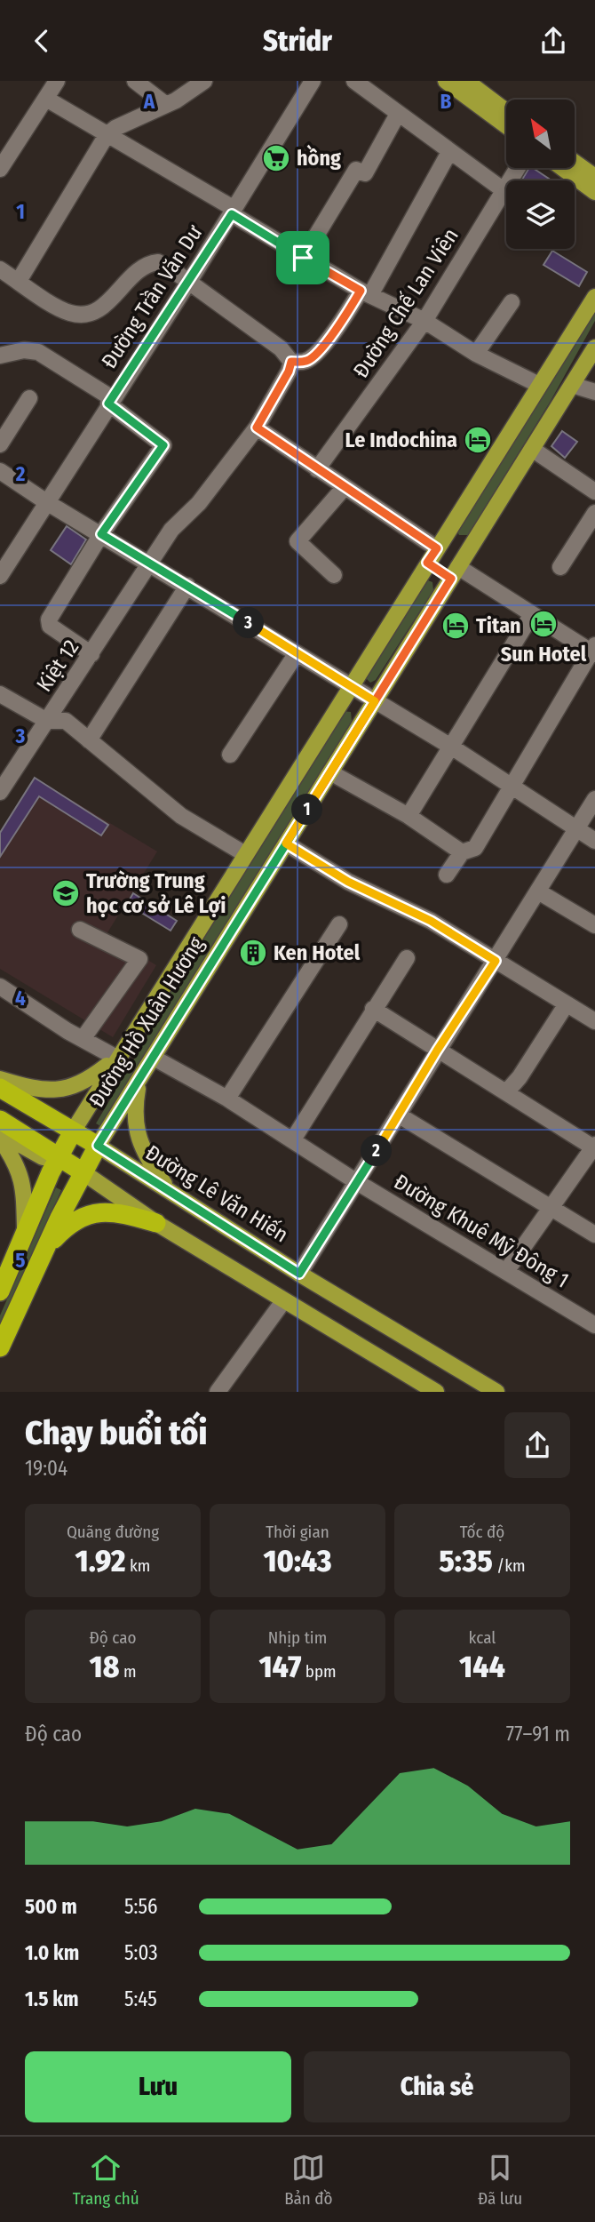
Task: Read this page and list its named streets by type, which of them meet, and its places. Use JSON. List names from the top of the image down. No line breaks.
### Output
{"streets":{"highway":["Đường Hồ Xuân Hương","Đường Lê Văn Hiến"],"street":["Đường Trần Văn Dư","Đường Chế Lan Viên","Kiệt 12","Đường Khuê Mỹ Đông 1"]},"crossings":[["Đường Trần Văn Dư","Đường Chế Lan Viên"],["Đường Hồ Xuân Hương","Đường Lê Văn Hiến"],["Đường Hồ Xuân Hương","Đường Khuê Mỹ Đông 1"]],"places":{"supermarket":["hồng"],"hotel":["Le Indochina","Sun Hotel","Titan"],"school or university":["Trường Trung học cơ sở Lê Lợi"],"building":["Ken Hotel"]},"north":"top left","page":{"header":"Stridr","pins":["3","1","2"],"heading":["Chạy buổi tối","19:04"],"stats":[["Quãng đường","1.92 km"],["Thời gian","10:43"],["Tốc độ","5:35 /km"],["Độ cao","18 m"],["Nhịp tim","147 bpm"],["kcal","144"]],"chart":["Độ cao","77–91 m"],"list":[{"name":"500 m","note":"5:56"},{"name":"1.0 km","note":"5:03"},{"name":"1.5 km","note":"5:45"}],"buttons":["Lưu","Chia sẻ"],"tabs":["Trang chủ","Bản đồ","Đã lưu"]},"grid":{"columns":["A","B"],"rows":["1","2","3","4","5"]}}
